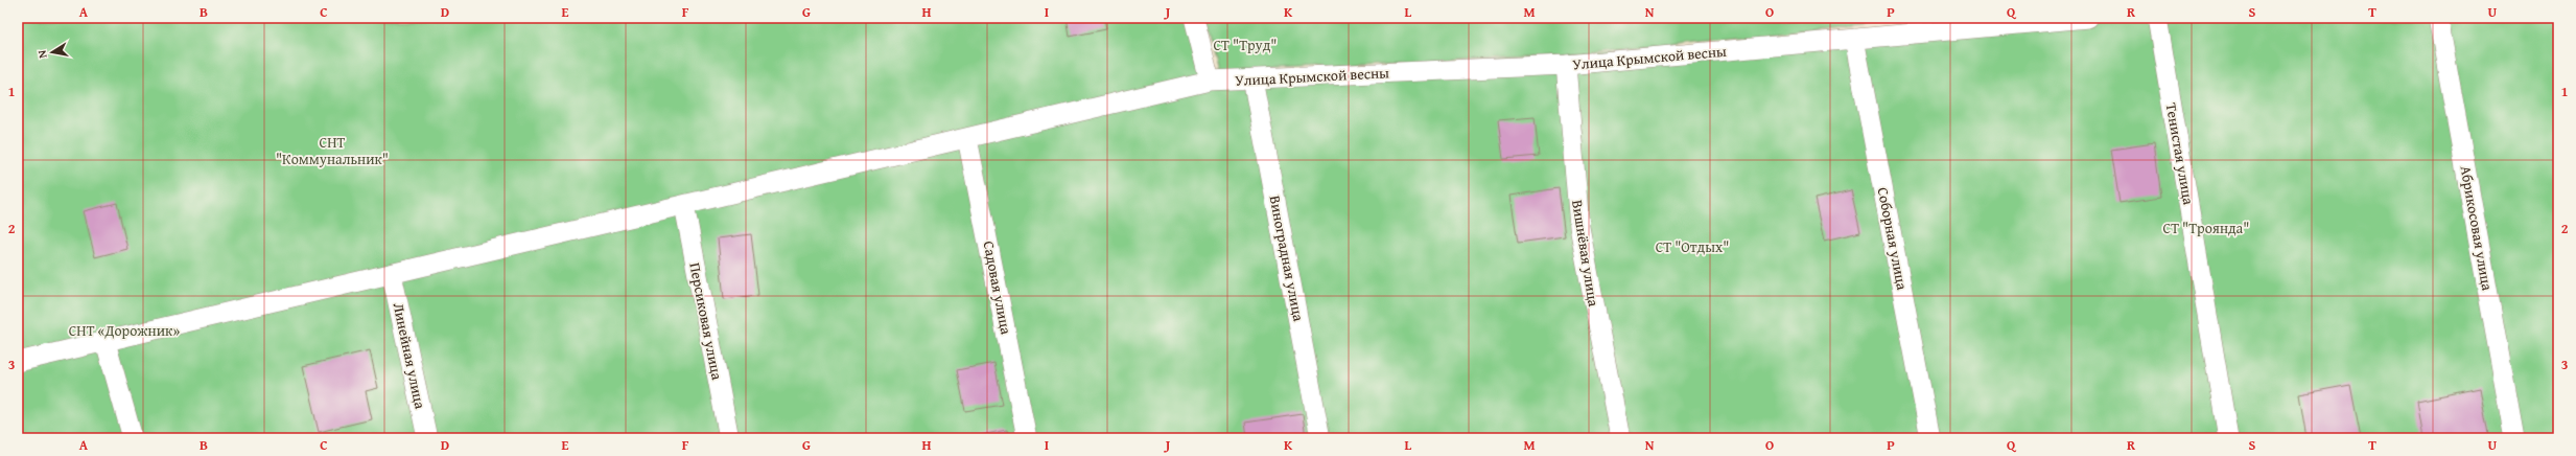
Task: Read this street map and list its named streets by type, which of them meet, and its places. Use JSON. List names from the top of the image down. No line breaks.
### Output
{"streets":{"lane":["Улица Крымской весны","Тенистая улица","Абрикосовая улица","Соборная улица","Вишнёвая улица","Виноградная улица","Садовая улица","Персиковая улица","Линейная улица"]},"crossings":[["Улица Крымской весны","Соборная улица"],["Улица Крымской весны","Вишнёвая улица"],["Улица Крымской весны","Виноградная улица"],["Улица Крымской весны","Садовая улица"],["Улица Крымской весны","Персиковая улица"],["Улица Крымской весны","Линейная улица"]],"parks":["СТ \"Труд\"","СНТ \"Коммунальник\"","СТ \"Троянда\"","СТ \"Отдых\"","СНТ «Дорожник»"],"north":"left","grid":{"columns":["A","B","C","D","E","F","G","H","I","J","K","L","M","N","O","P","Q","R","S","T","U"],"rows":["1","2","3"]}}
